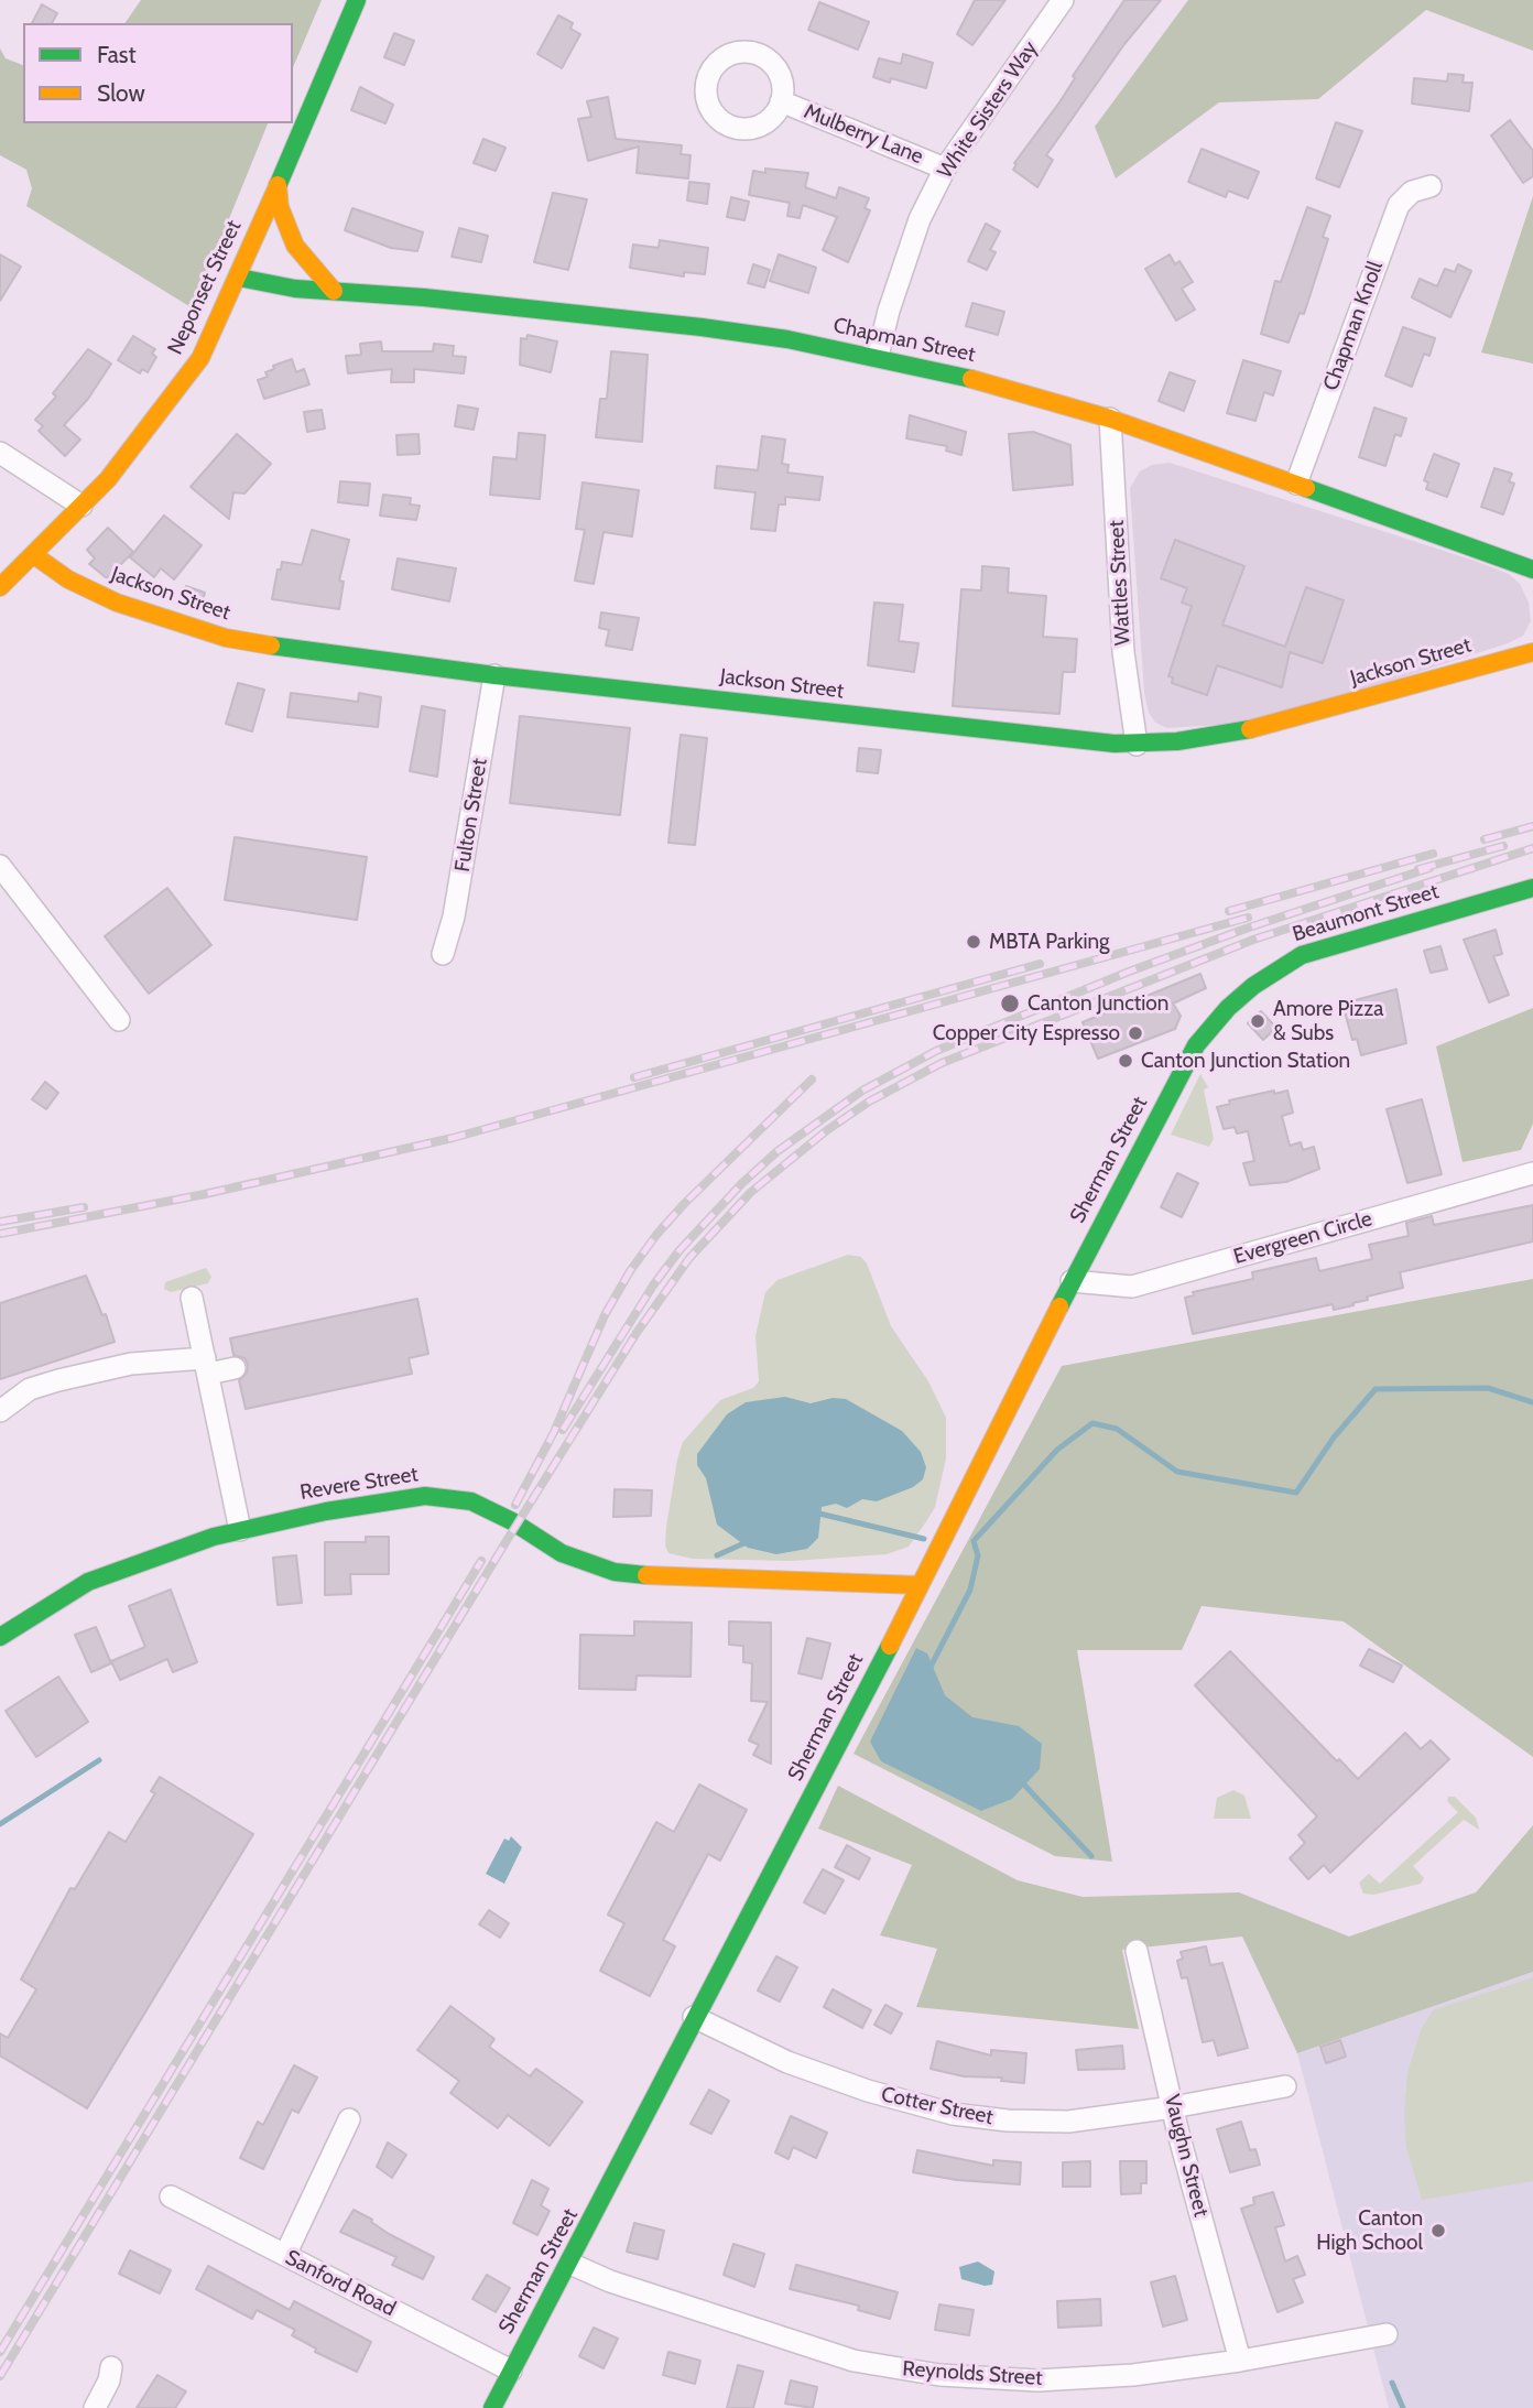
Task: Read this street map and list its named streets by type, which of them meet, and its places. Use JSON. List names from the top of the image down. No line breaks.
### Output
{"streets":{"main road":["Neponset Street","Chapman Street","Jackson Street","Beaumont Street","Sherman Street","Revere Street"],"street":["White Sisters Way","Mulberry Lane","Chapman Knoll","Wattles Street","Fulton Street","Evergreen Circle","Cotter Street","Vaughn Street","Sanford Road","Reynolds Street"]},"crossings":[["White Sisters Way","Mulberry Lane"],["White Sisters Way","Chapman Street"],["Neponset Street","Chapman Street"],["Neponset Street","Jackson Street"],["Chapman Knoll","Chapman Street"],["Chapman Street","Wattles Street"],["Wattles Street","Jackson Street"],["Jackson Street","Fulton Street"],["Beaumont Street","Sherman Street"],["Sherman Street","Evergreen Circle"],["Sherman Street","Revere Street"],["Sherman Street","Cotter Street"],["Sherman Street","Sanford Road"],["Sherman Street","Reynolds Street"],["Cotter Street","Vaughn Street"],["Vaughn Street","Reynolds Street"]],"places":["MBTA Parking","Canton Junction","Amore Pizza & Subs","Copper City Espresso","Canton Junction Station","Canton High School"],"legend":["Fast","Slow"]}
